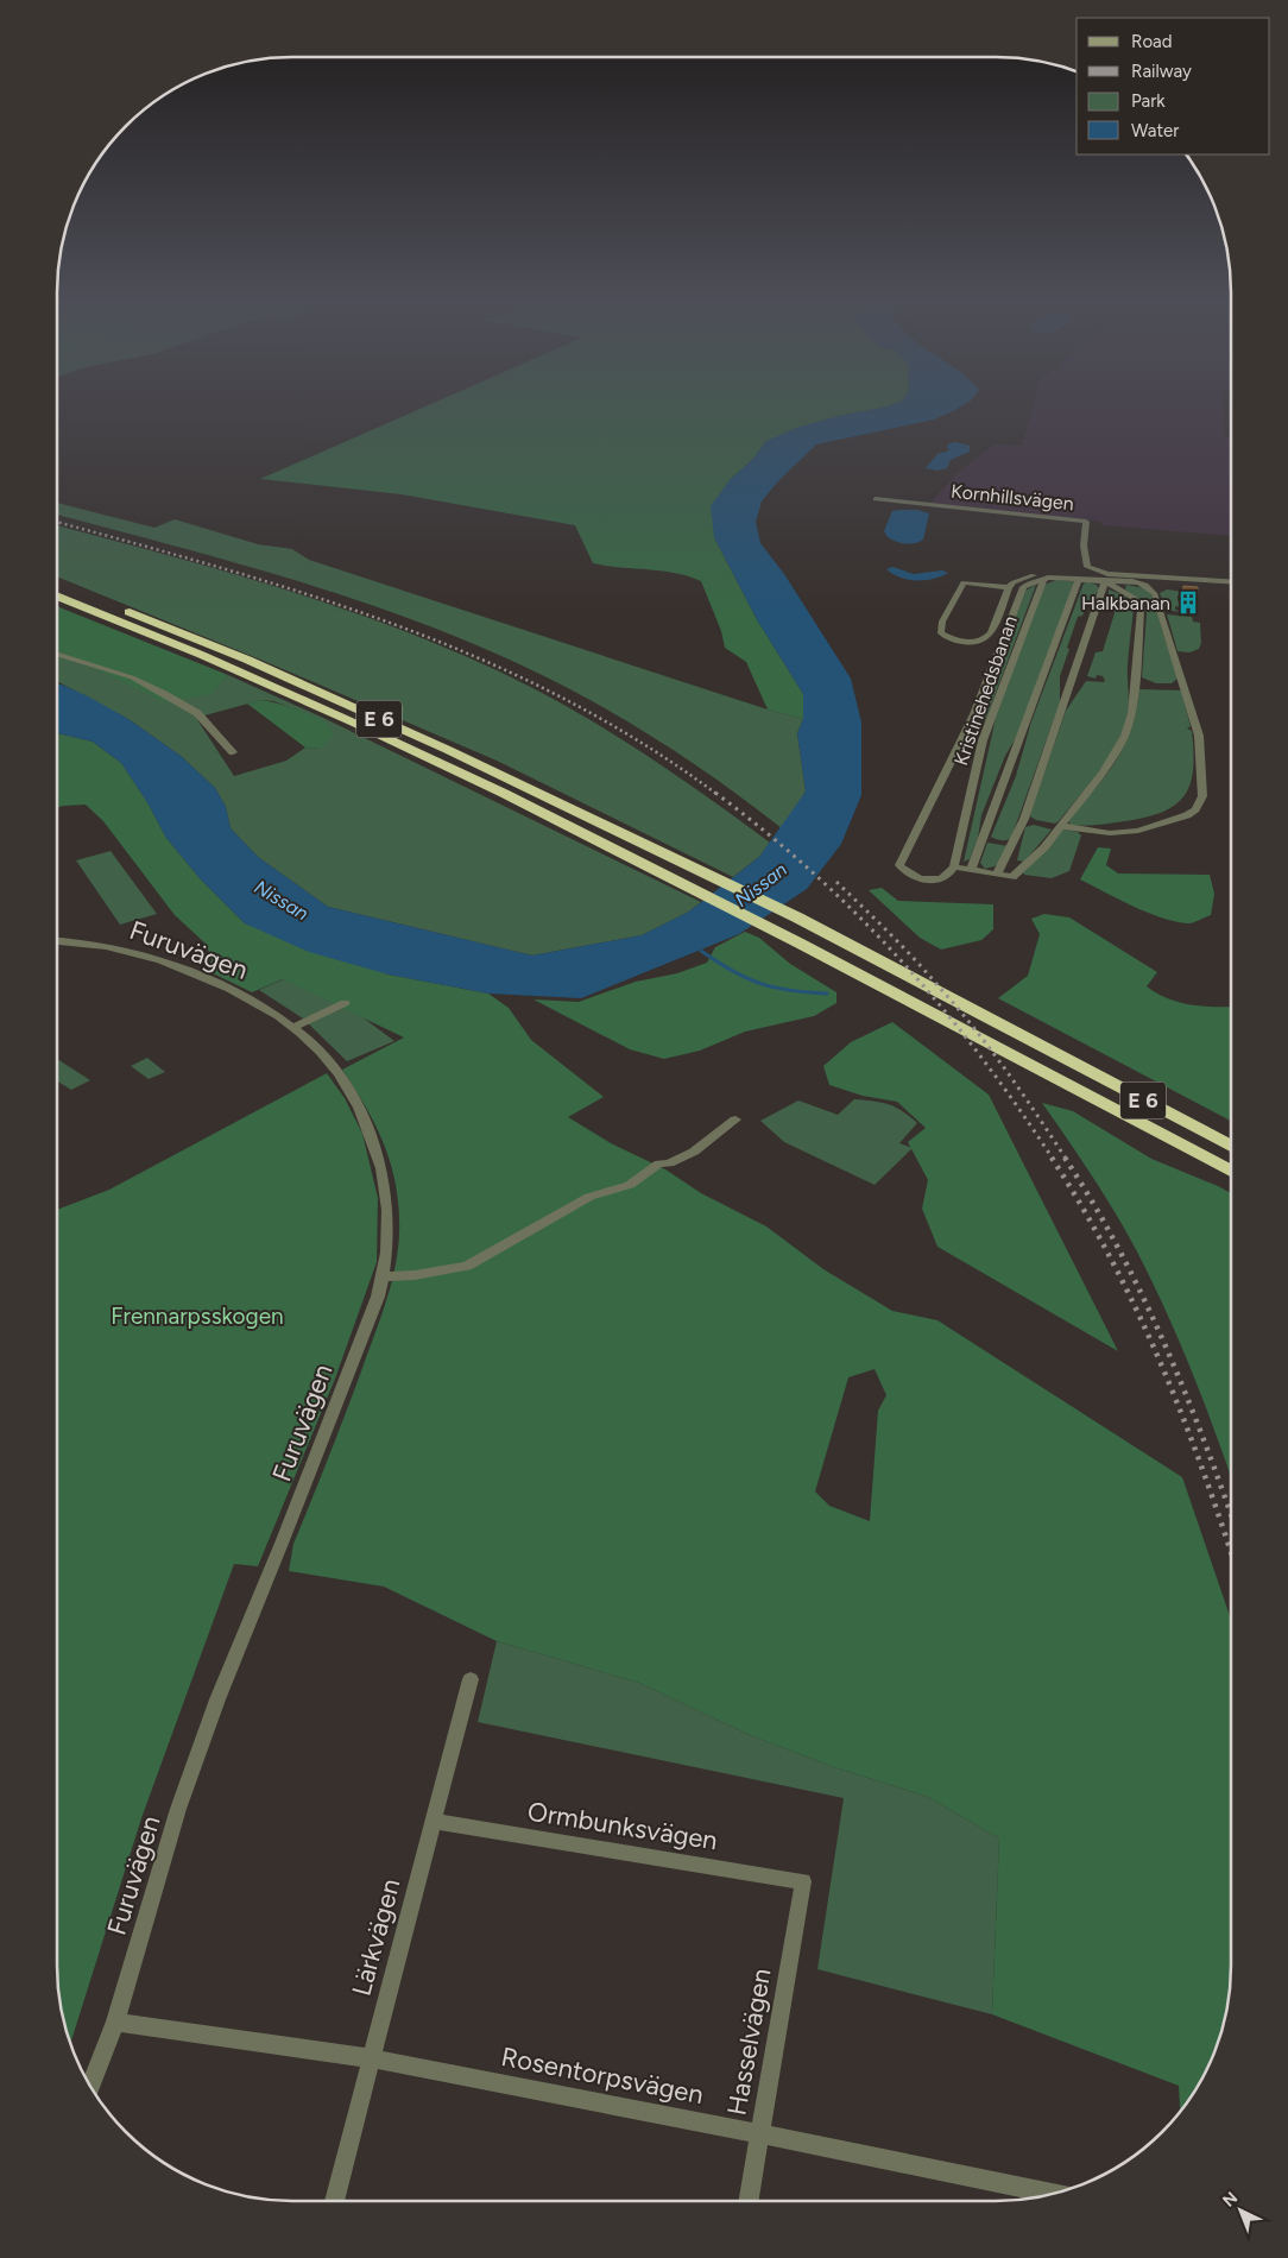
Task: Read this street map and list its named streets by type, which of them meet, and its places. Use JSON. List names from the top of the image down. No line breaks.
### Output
{"streets":{"highway":["E 6"],"street":["Kornhillsvägen","Kristinehedsbanan","Furuvägen","Ormbunksvägen","Lärkvägen","Hasselvägen","Rosentorpsvägen"]},"crossings":[["Furuvägen","Rosentorpsvägen"],["Ormbunksvägen","Lärkvägen"],["Ormbunksvägen","Hasselvägen"],["Lärkvägen","Rosentorpsvägen"],["Hasselvägen","Rosentorpsvägen"]],"water":["Nissan"],"parks":["Frennarpsskogen"],"places":{"building":["Halkbanan"]},"legend":["Road","Railway","Park","Water"],"north":"top left"}
